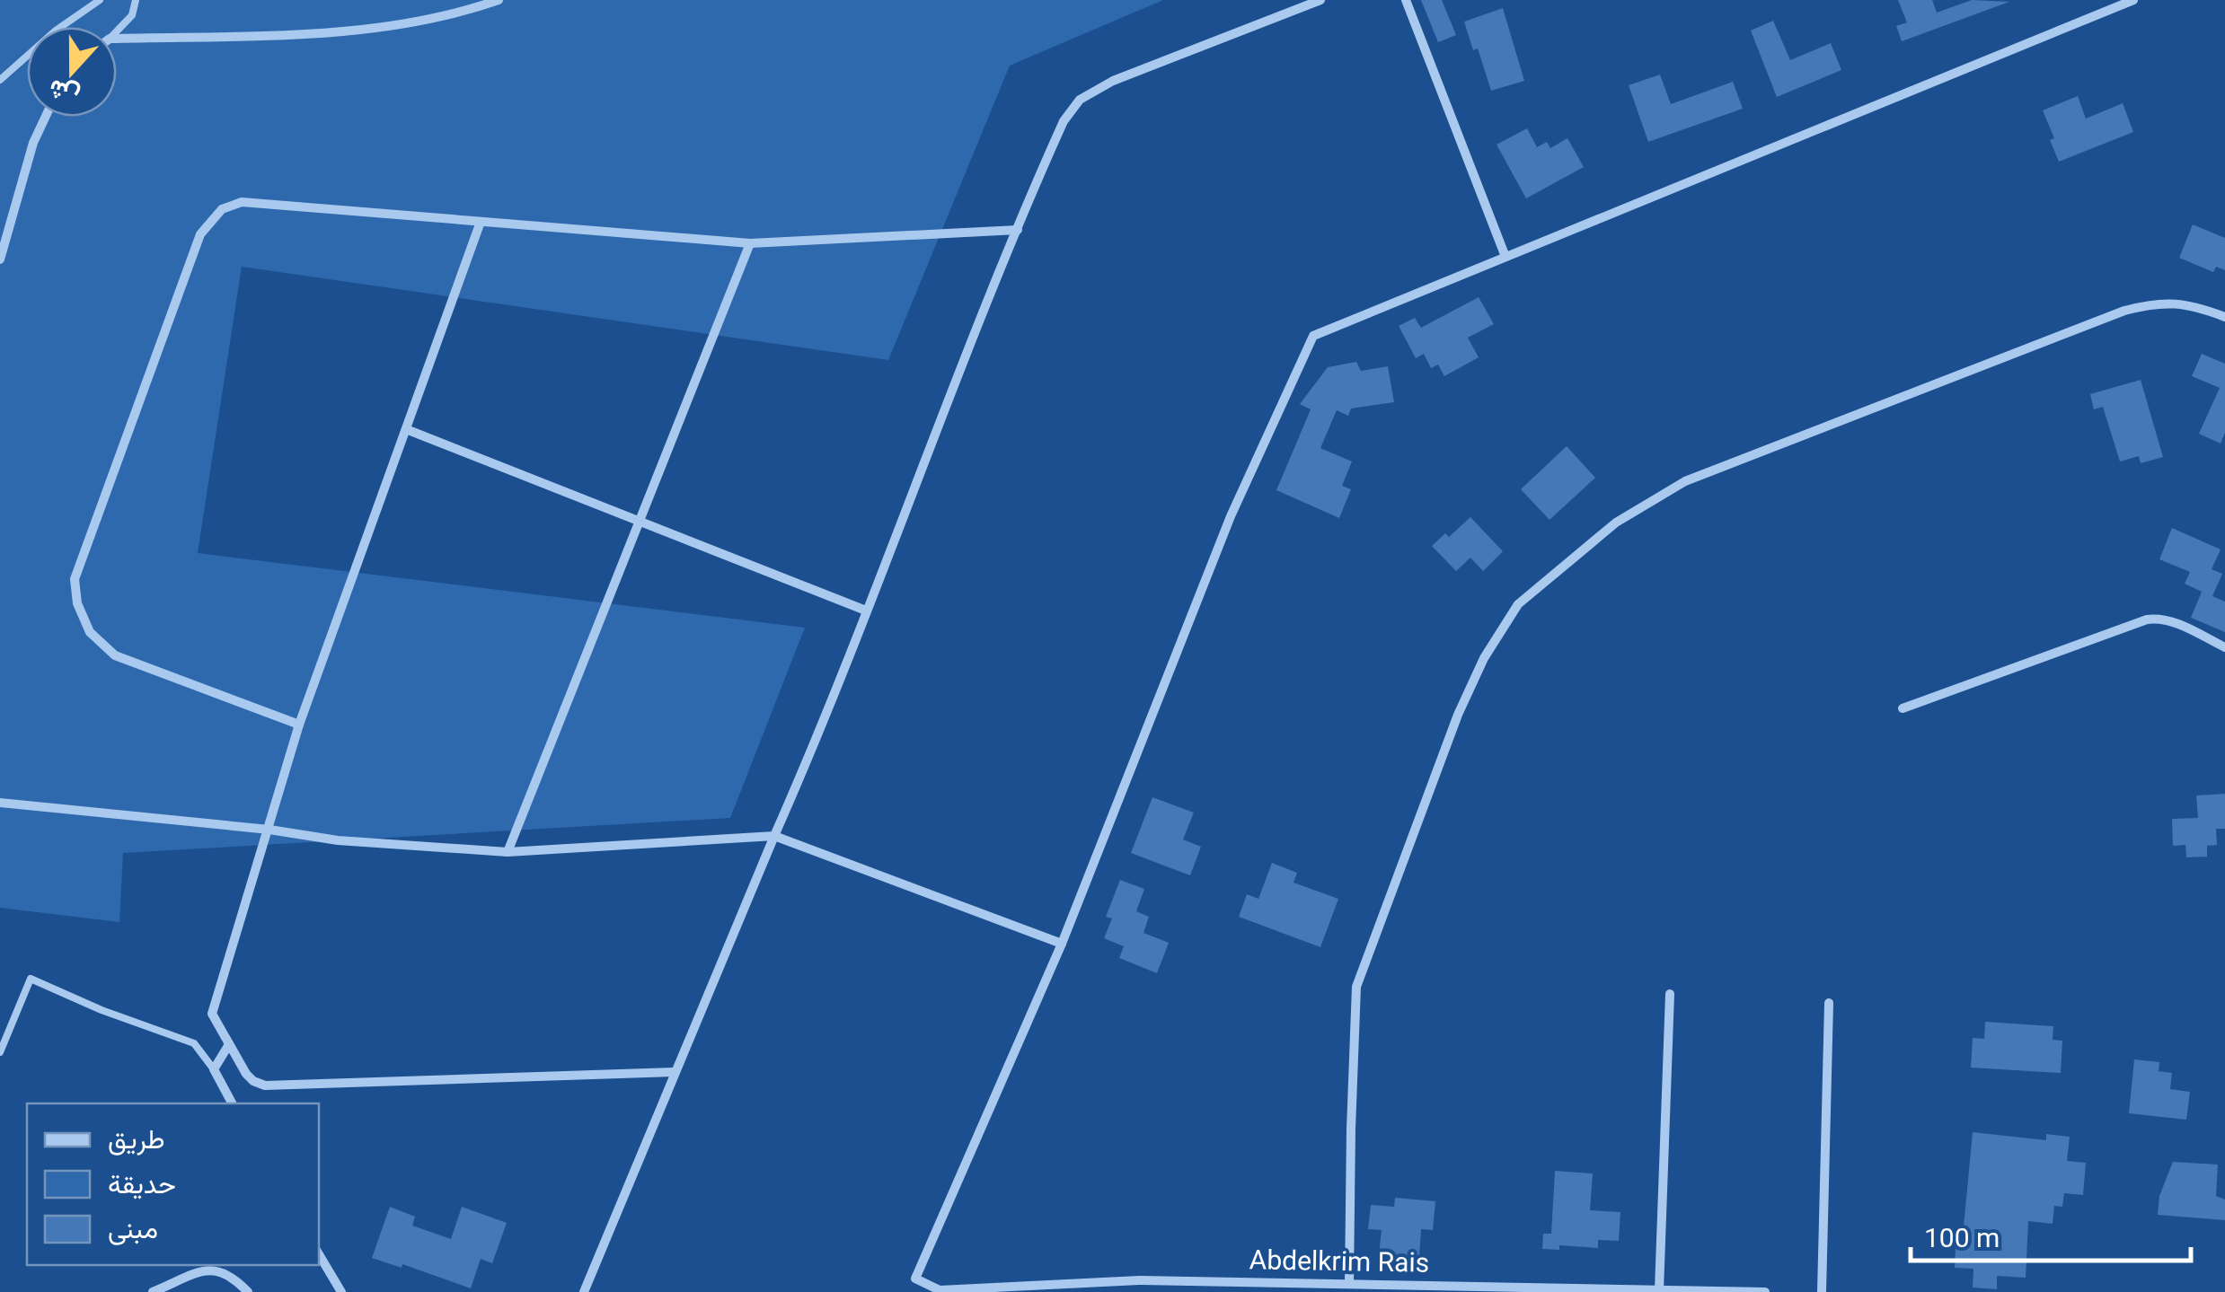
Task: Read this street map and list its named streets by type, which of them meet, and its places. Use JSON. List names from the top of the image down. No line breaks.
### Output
{"streets":{"street":["Abdelkrim Rais"]},"legend":["طريق","حديقة","مبنى"],"scale_bar":"100 m","north":"bottom"}
